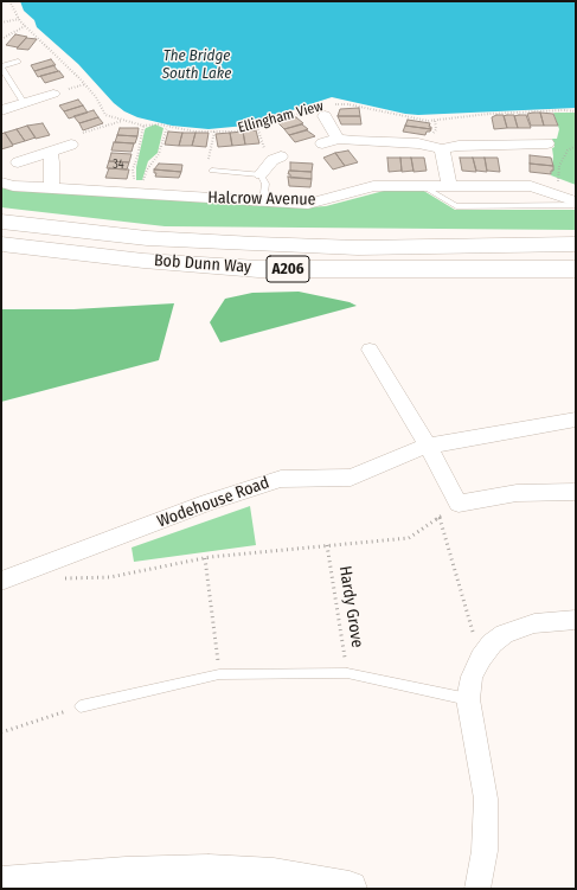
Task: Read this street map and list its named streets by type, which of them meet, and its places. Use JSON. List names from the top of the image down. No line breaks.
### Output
{"streets":{"main road":["Bob Dunn Way","A206"],"street":["Halcrow Avenue","Wodehouse Road"],"path":["Ellingham View","Hardy Grove"]},"water":["The Bridge South Lake"],"house_numbers":["34"]}
